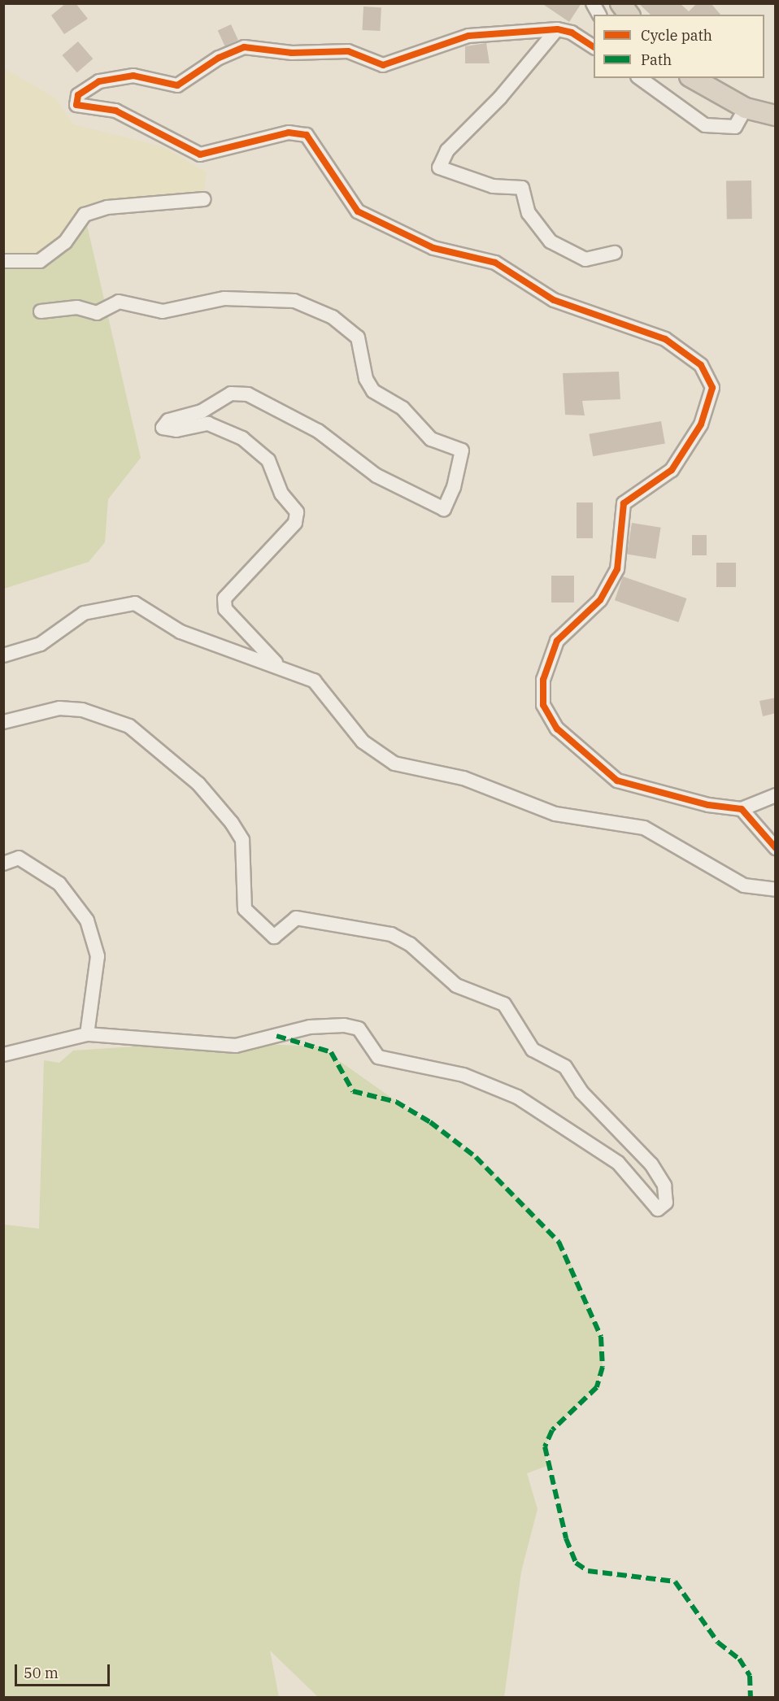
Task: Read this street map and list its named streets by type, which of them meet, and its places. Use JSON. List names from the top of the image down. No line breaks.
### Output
{"legend":["Cycle path","Path"],"scale_bar":"50 m"}
